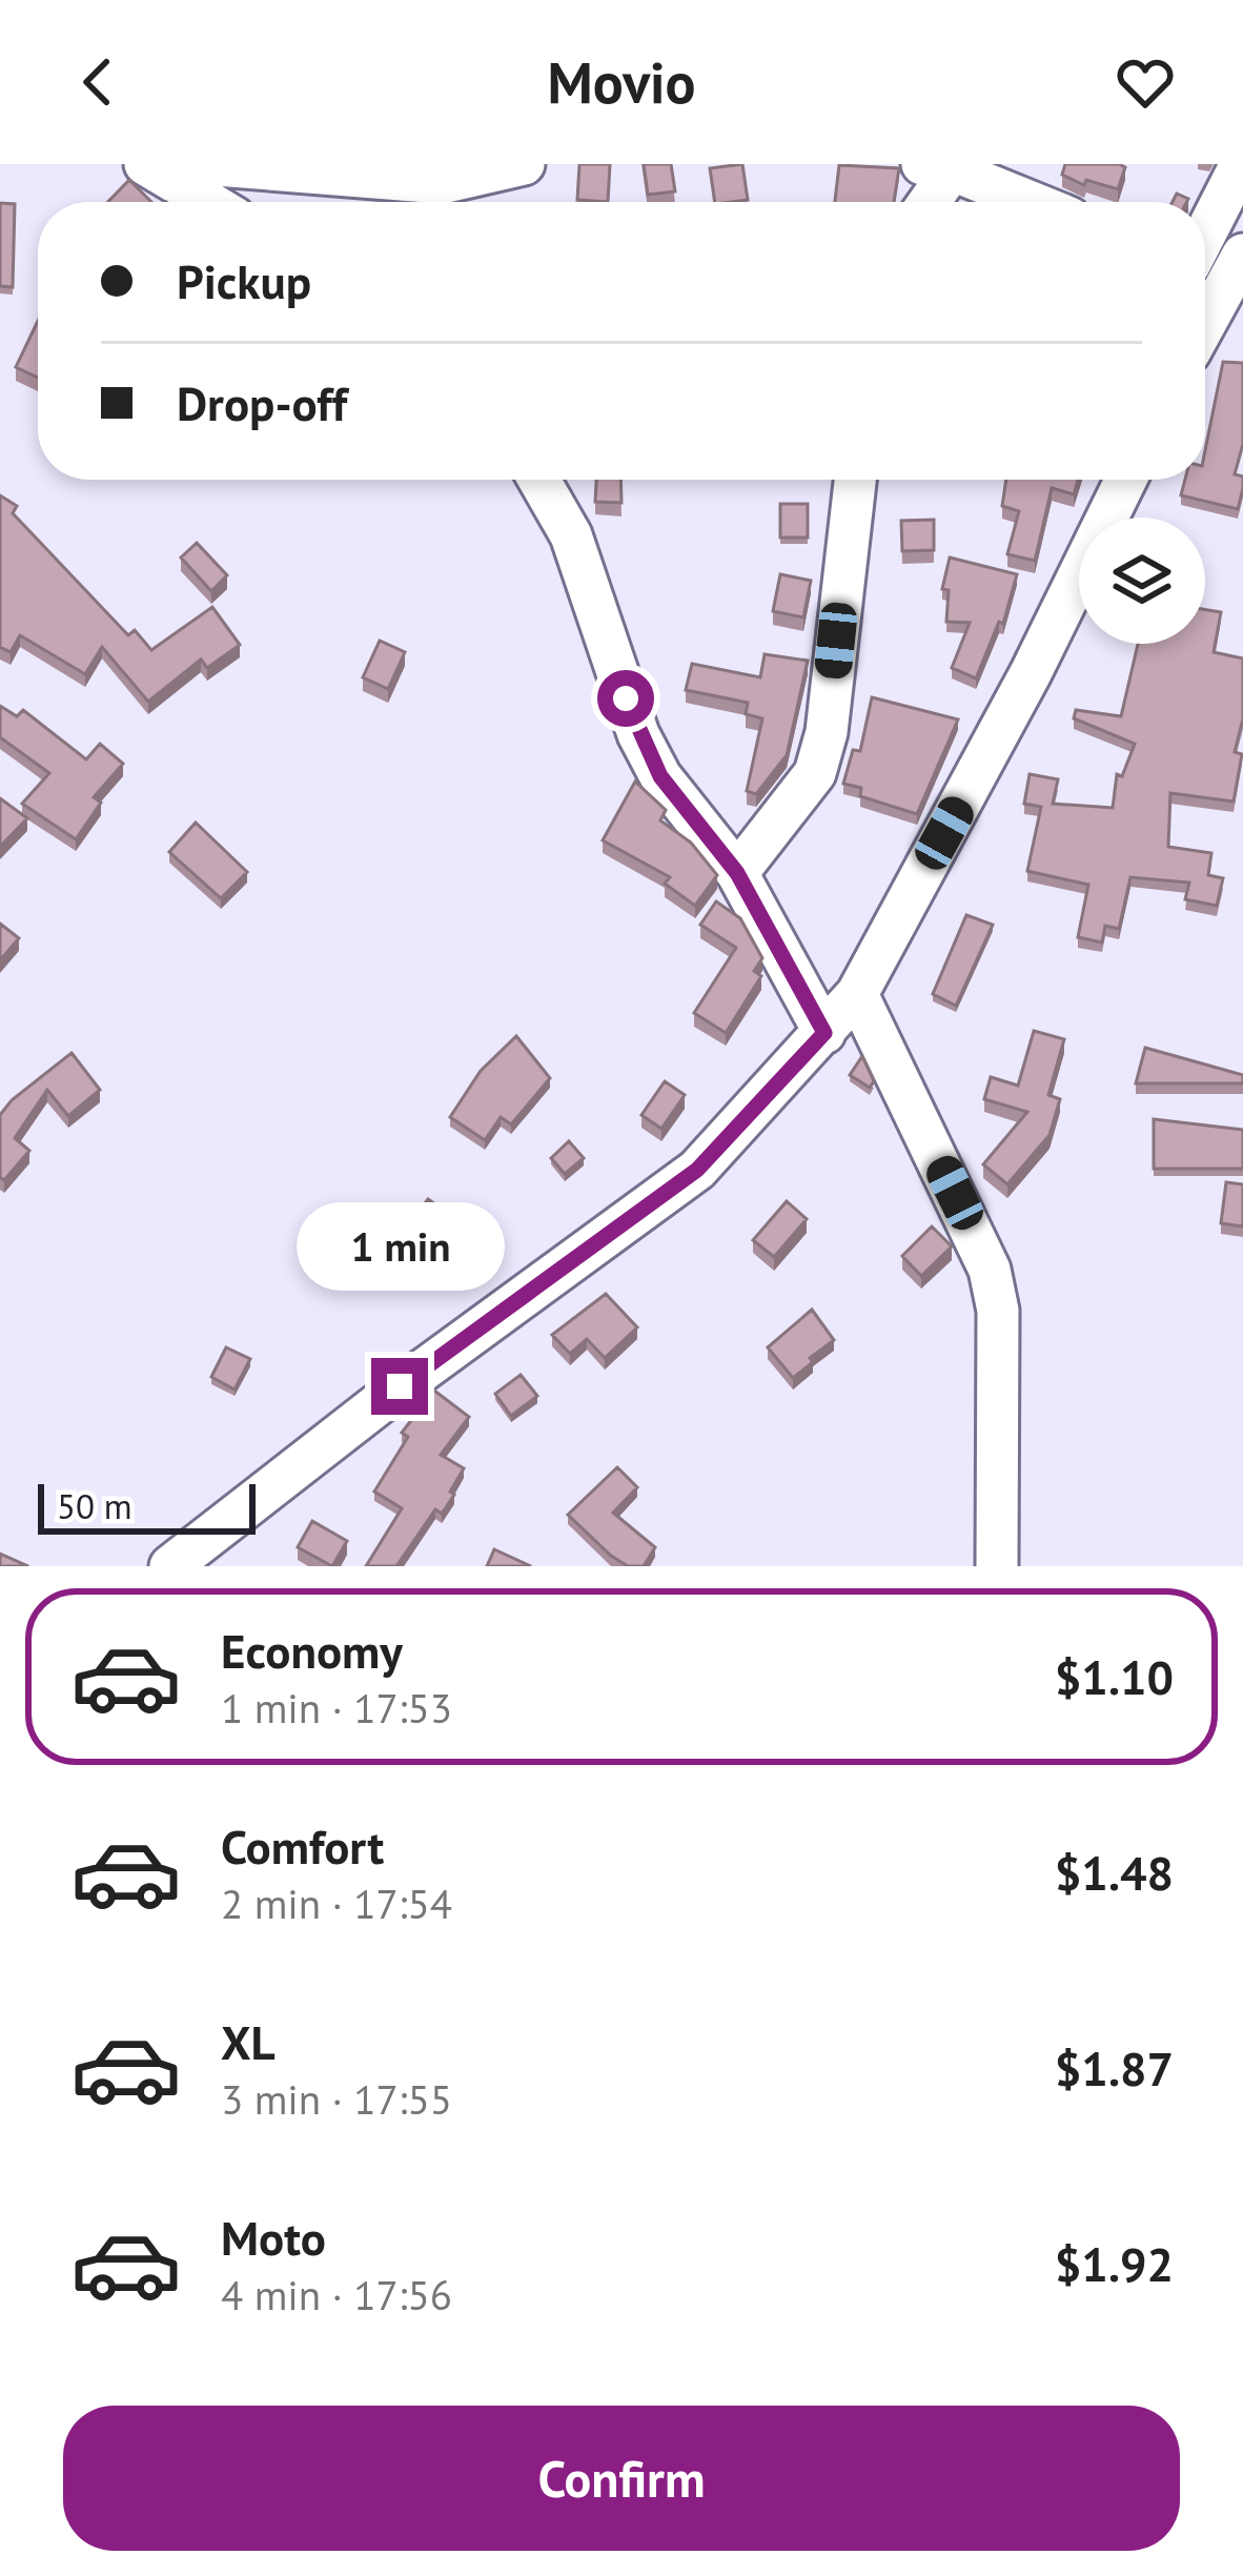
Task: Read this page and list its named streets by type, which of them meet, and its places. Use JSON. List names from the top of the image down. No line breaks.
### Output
{"scale_bar":"50 m","page":{"header":"Movio","banner":["Pickup","Drop-off"],"bubble":"1 min","scale":"50 m","list":[{"name":"Economy","note":"1 min · 17:53","value":"$1.10"},{"name":"Comfort","note":"2 min · 17:54","value":"$1.48"},{"name":"XL","note":"3 min · 17:55","value":"$1.87"},{"name":"Moto","note":"4 min · 17:56","value":"$1.92"}],"buttons":"Confirm"}}
